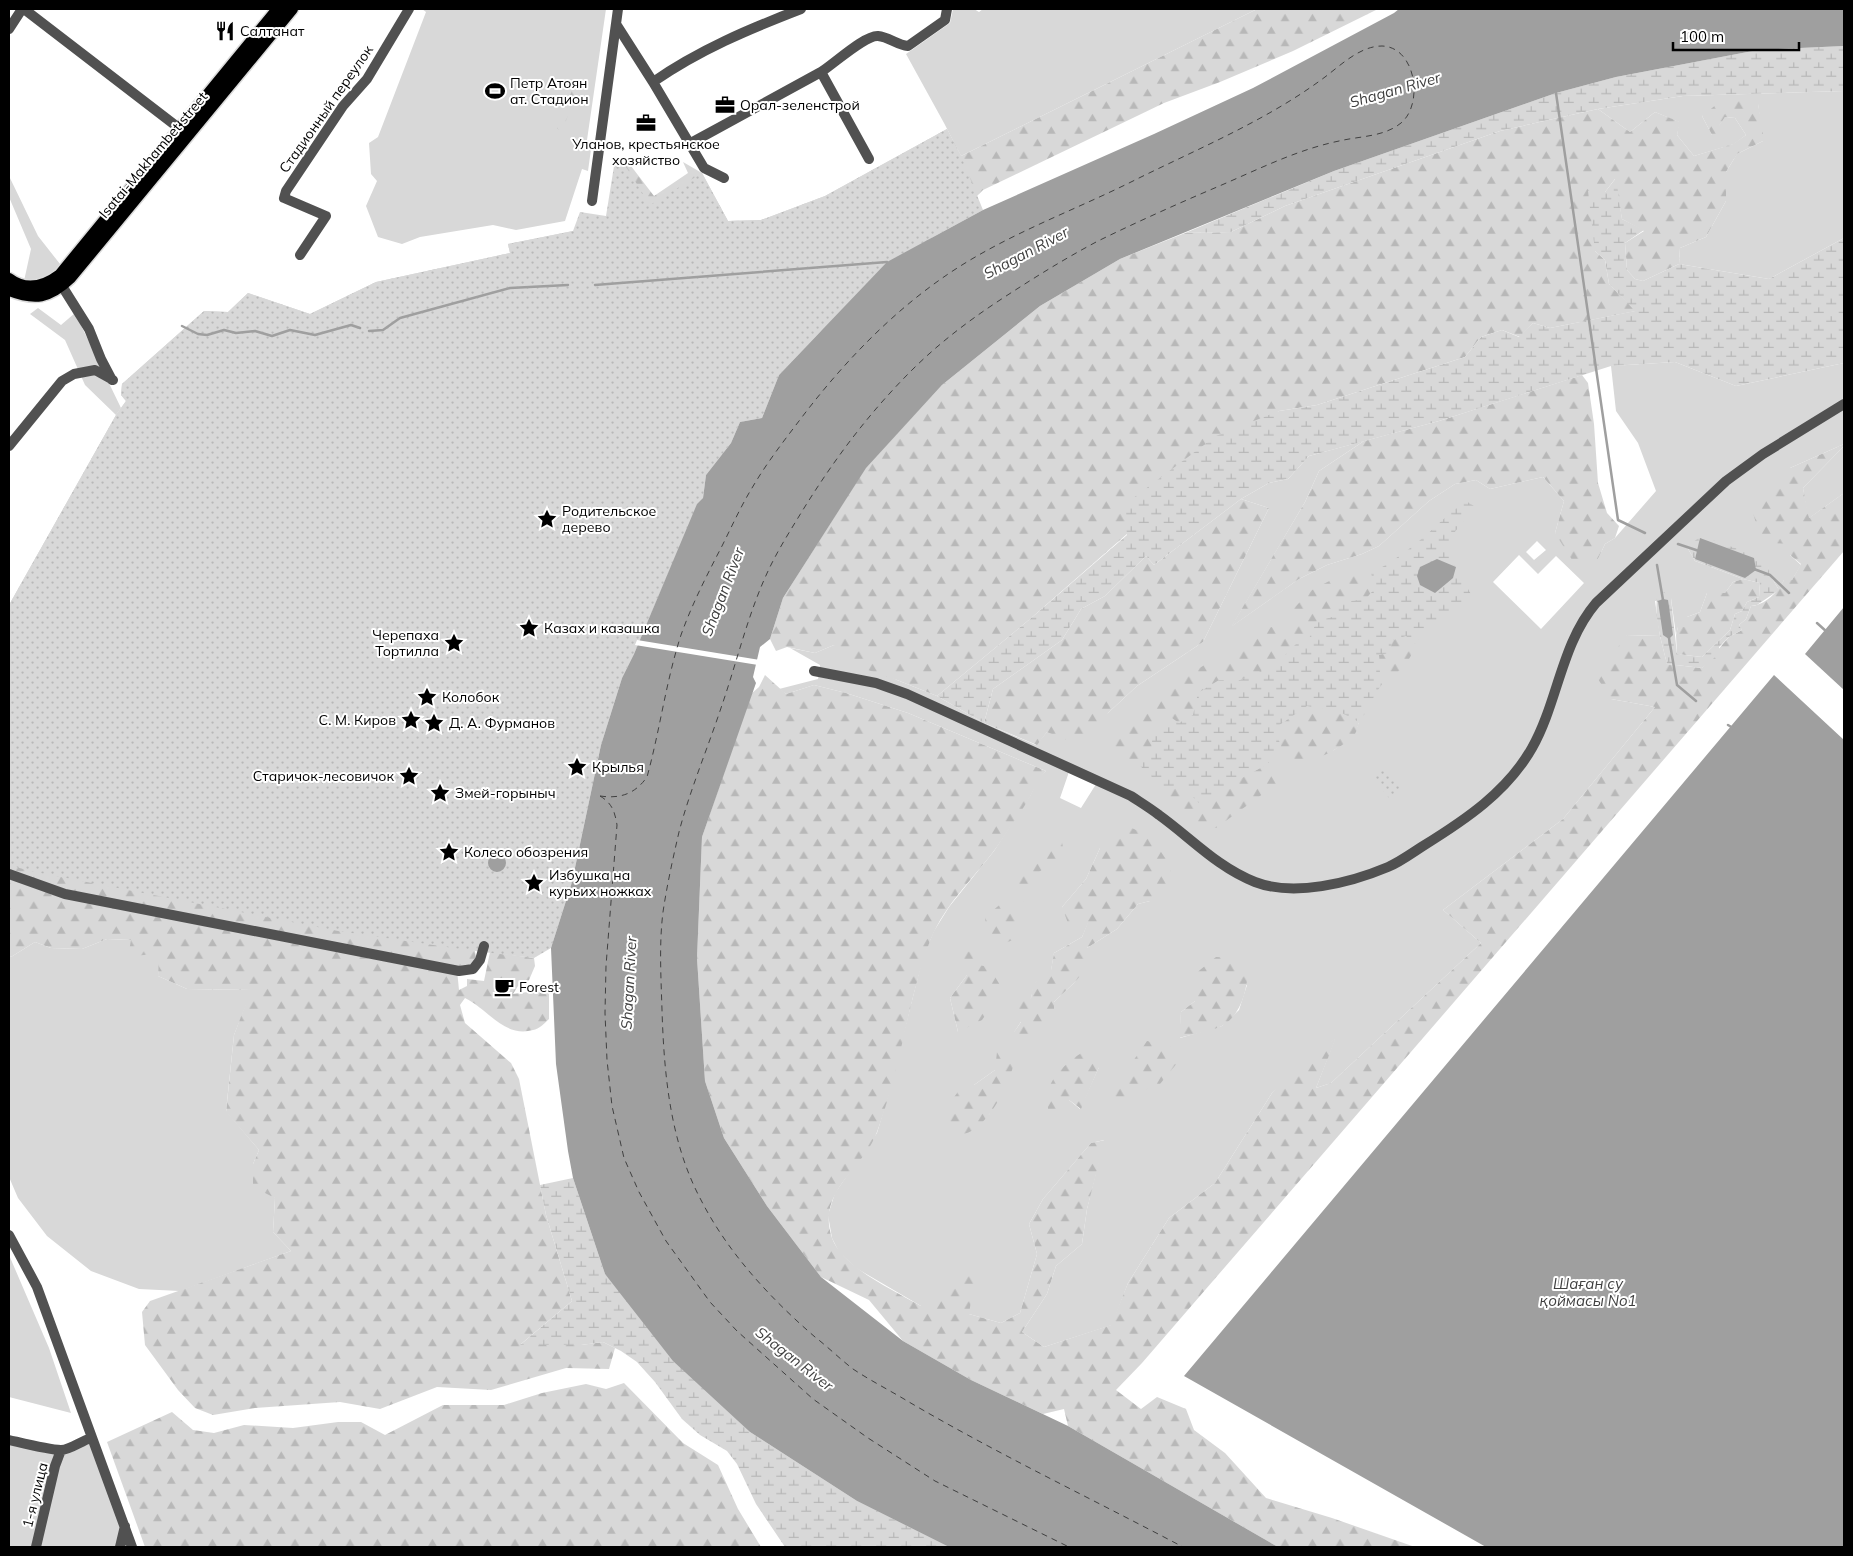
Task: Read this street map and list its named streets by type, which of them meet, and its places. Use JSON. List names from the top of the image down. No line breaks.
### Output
{"streets":{"main road":["Isatai-Makhambet street"],"street":["Стадионный переулок","1-я улица"]},"water":["Shagan River","Шаған су қоймасы No1"],"places":{"restaurant":["Салтанат"],"sports":["Петр Атоян ат. Стадион"],"office":["Орал-зеленстрой","Уланов, крестьянское хозяйство"],"place":["Родительское дерево","Казах и казашка","Черепаха Тортилла","Колобок","С. М. Киров","Д. А. Фурманов","Крылья","Старичок-лесовичок","Змей-горыныч","Колесо обозрения","Избушка на курьих ножках"],"cafe":["Forest"]},"scale_bar":"100 m"}
